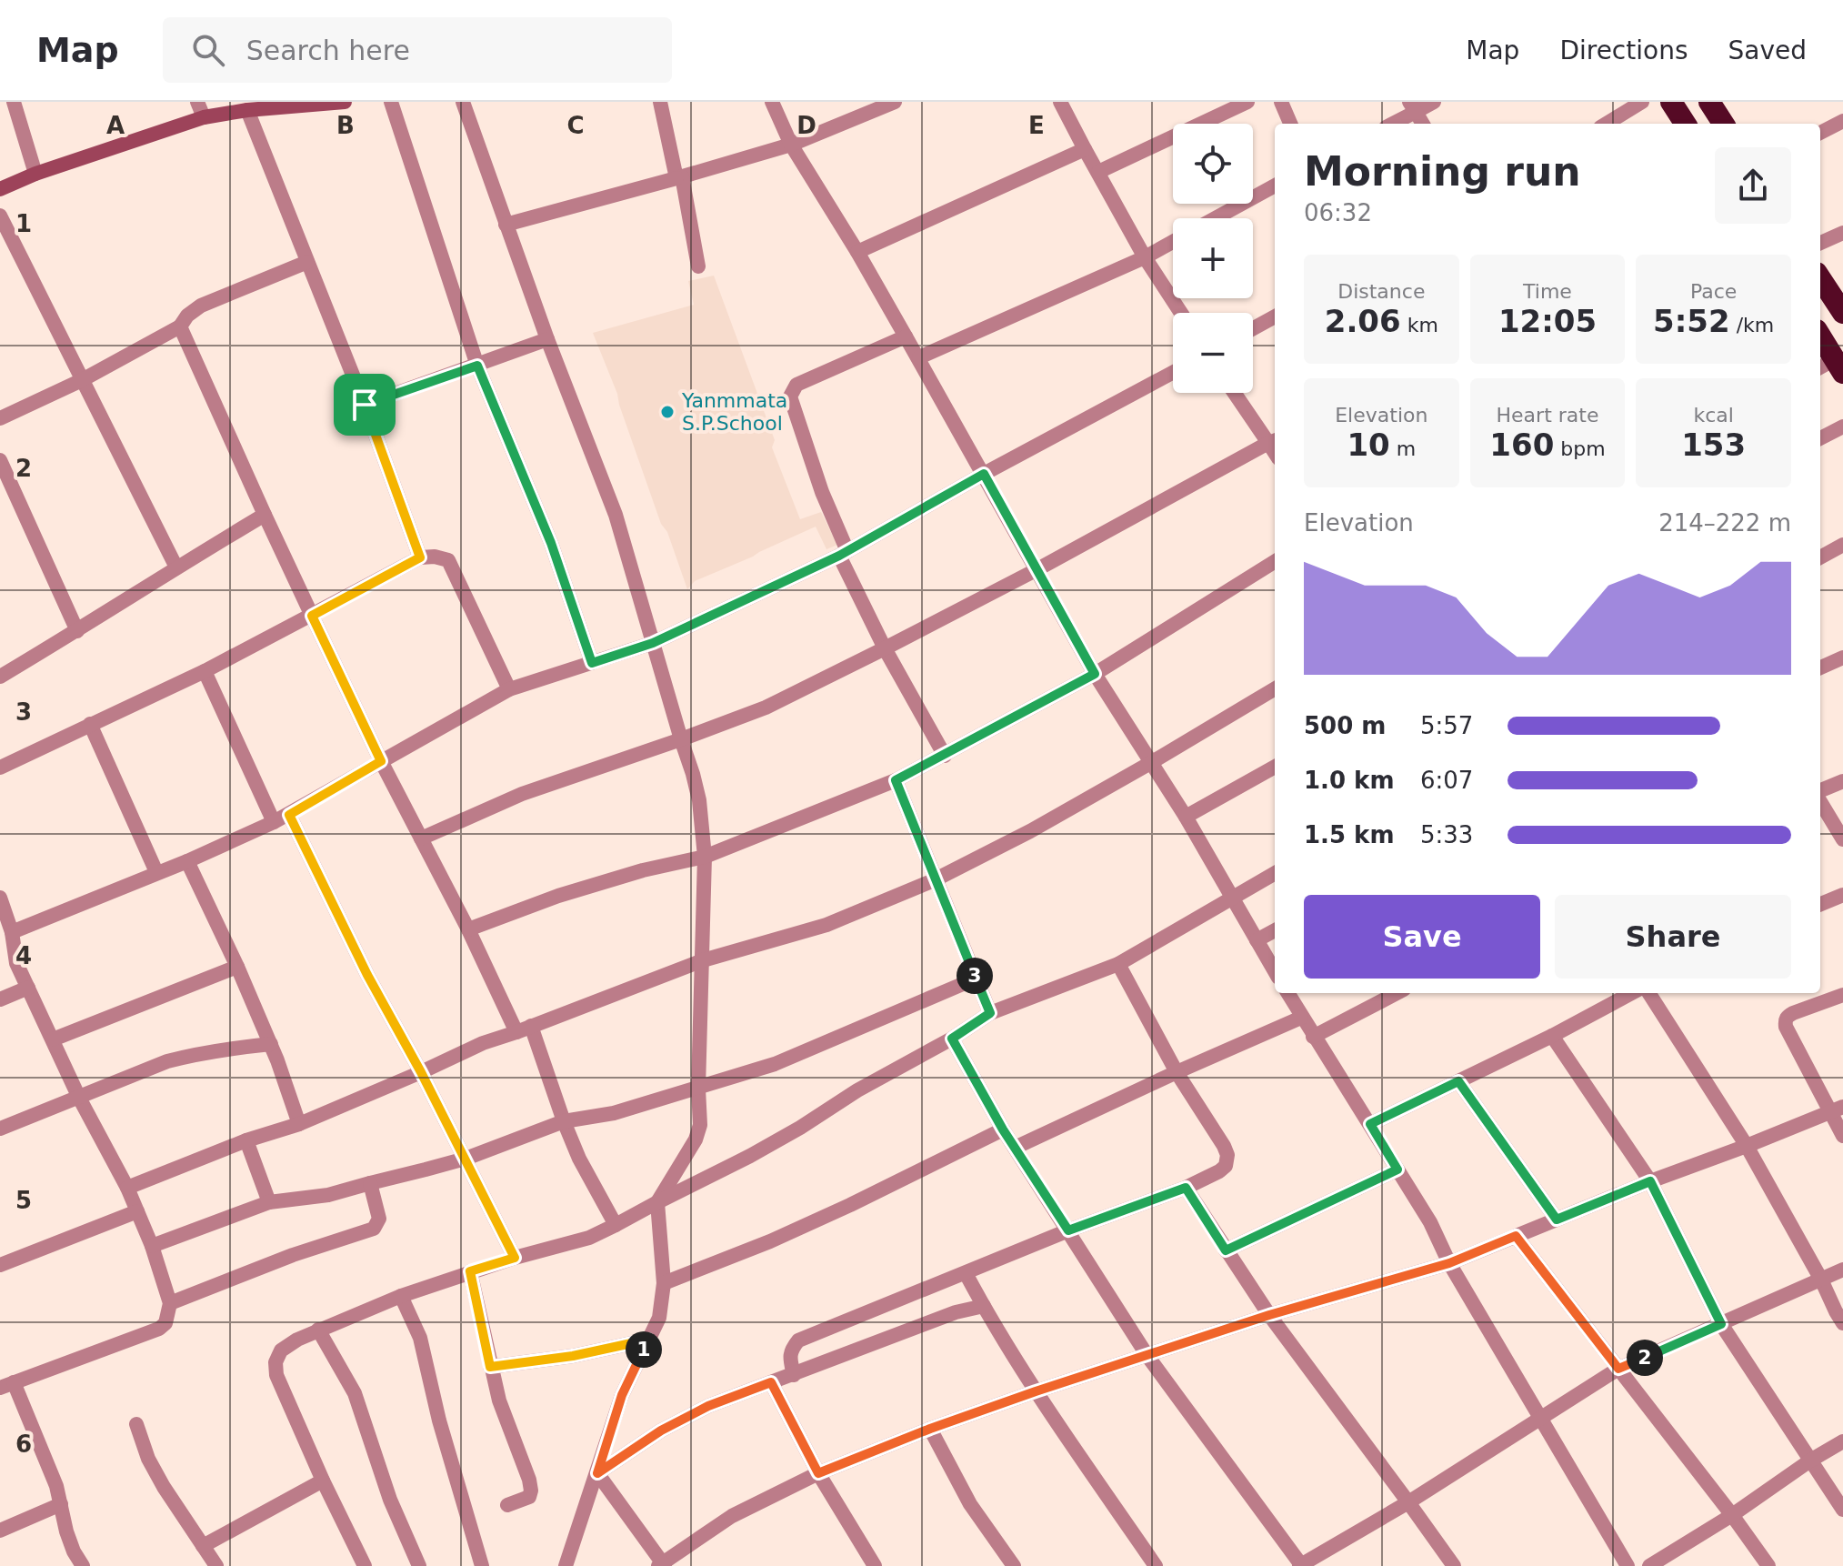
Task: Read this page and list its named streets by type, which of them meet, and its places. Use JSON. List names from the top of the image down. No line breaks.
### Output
{"places":["Yanmmata S.P.School"],"page":{"header":"Map","search":"Search here","nav":["Map","Directions","Saved"],"map_buttons":["+","−"],"heading":["Morning run","06:32"],"stats":[["Distance","2.06 km"],["Time","12:05"],["Pace","5:52 /km"],["Elevation","10 m"],["Heart rate","160 bpm"],["kcal","153"]],"chart":["Elevation","214–222 m"],"list":[{"name":"500 m","note":"5:57"},{"name":"1.0 km","note":"6:07"},{"name":"1.5 km","note":"5:33"}],"buttons":["Save","Share"],"pins":["3","1","2"]},"grid":{"columns":["A","B","C","D","E"],"rows":["1","2","3","4","5","6"]}}
